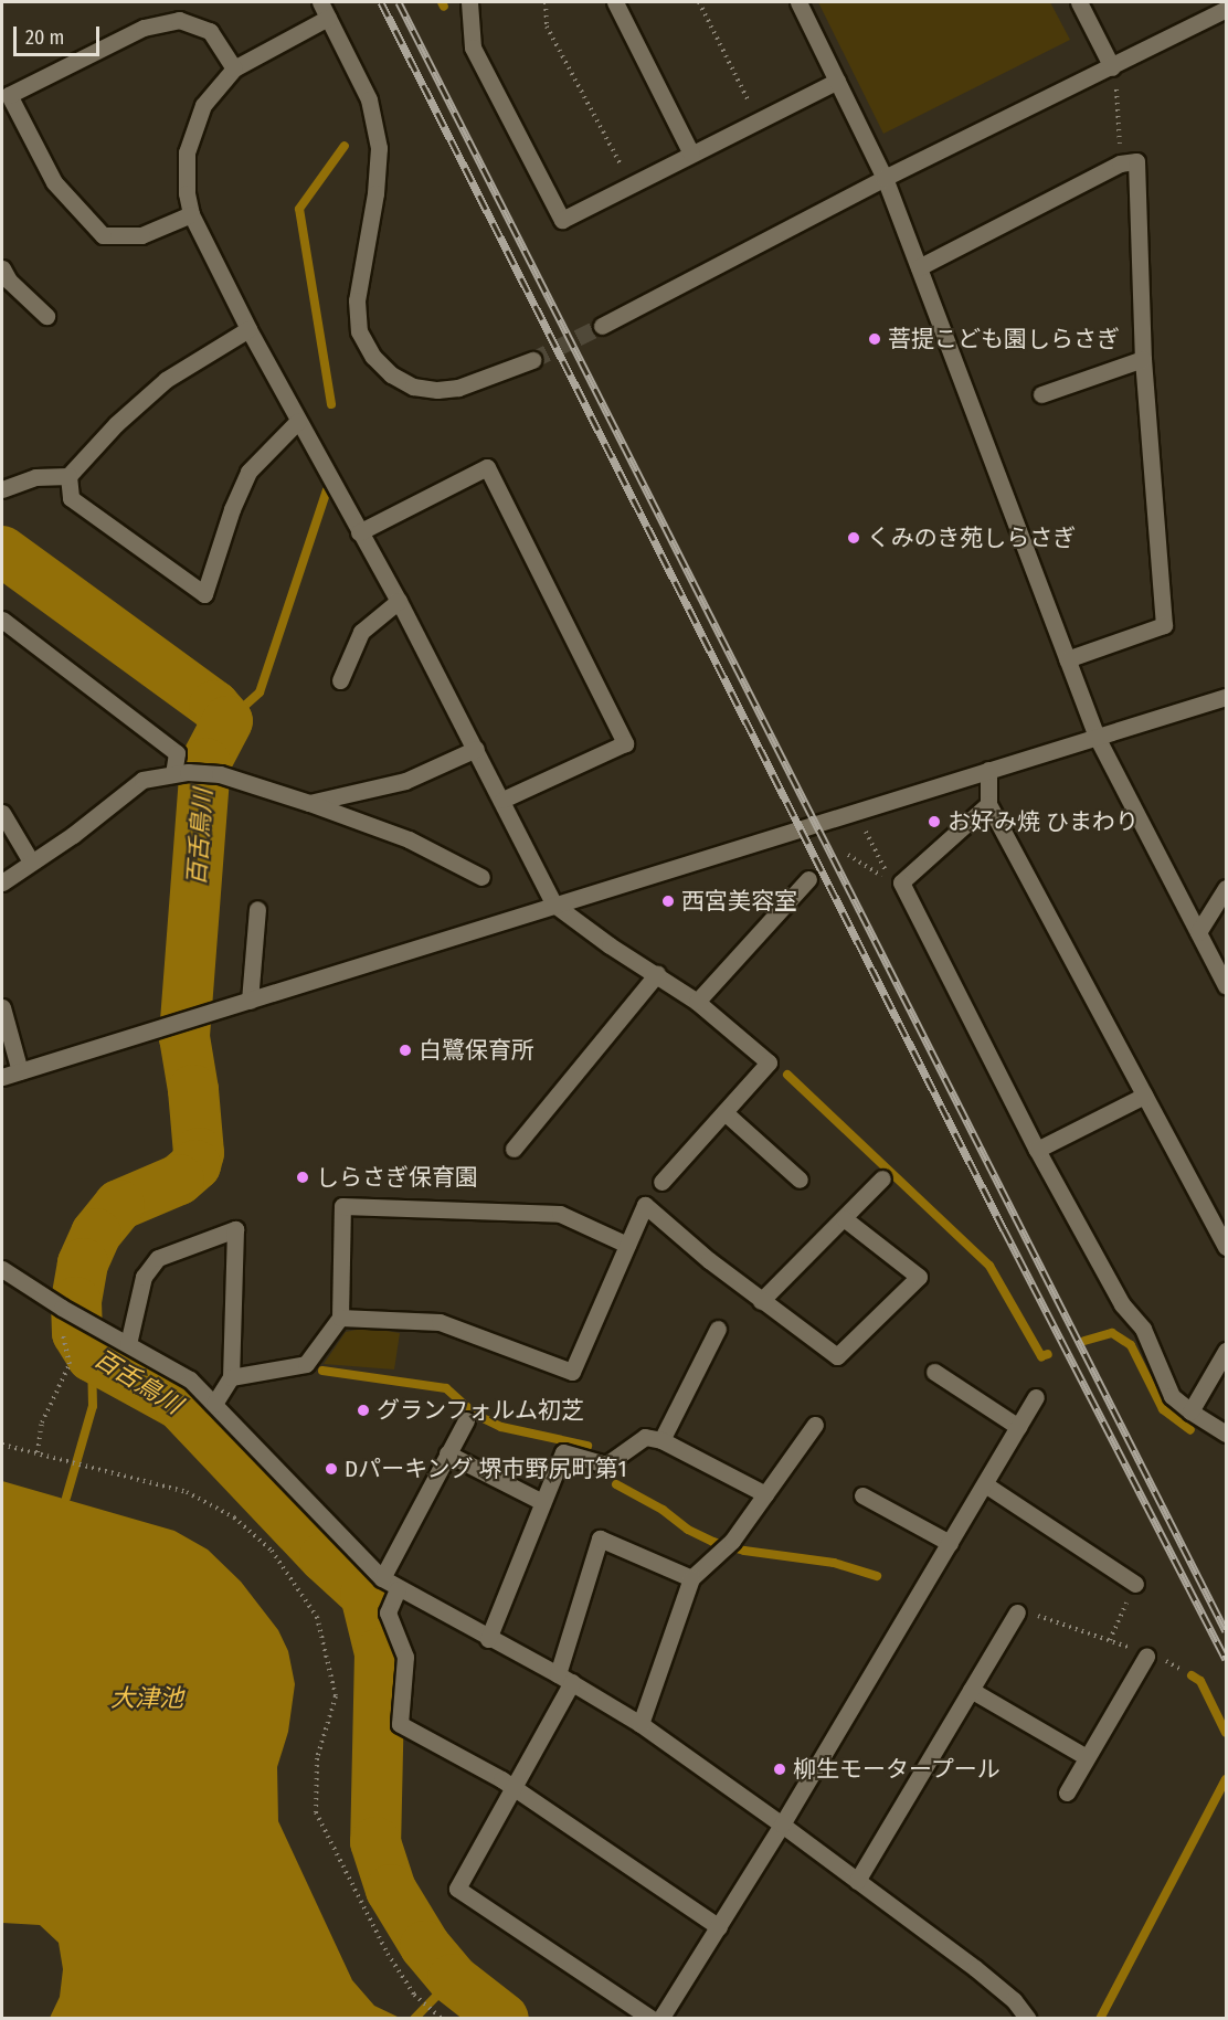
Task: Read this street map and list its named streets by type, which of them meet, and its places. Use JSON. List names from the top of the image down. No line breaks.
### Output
{"water":["百舌鳥川","大津池"],"places":["菩提こども園しらさぎ","くみのき苑しらさぎ","お好み焼 ひまわり","西宮美容室","白鷺保育所","しらさぎ保育園","グランフォルム初芝","Dパーキング 堺市野尻町第1","柳生モータープール"],"scale_bar":"20 m"}
